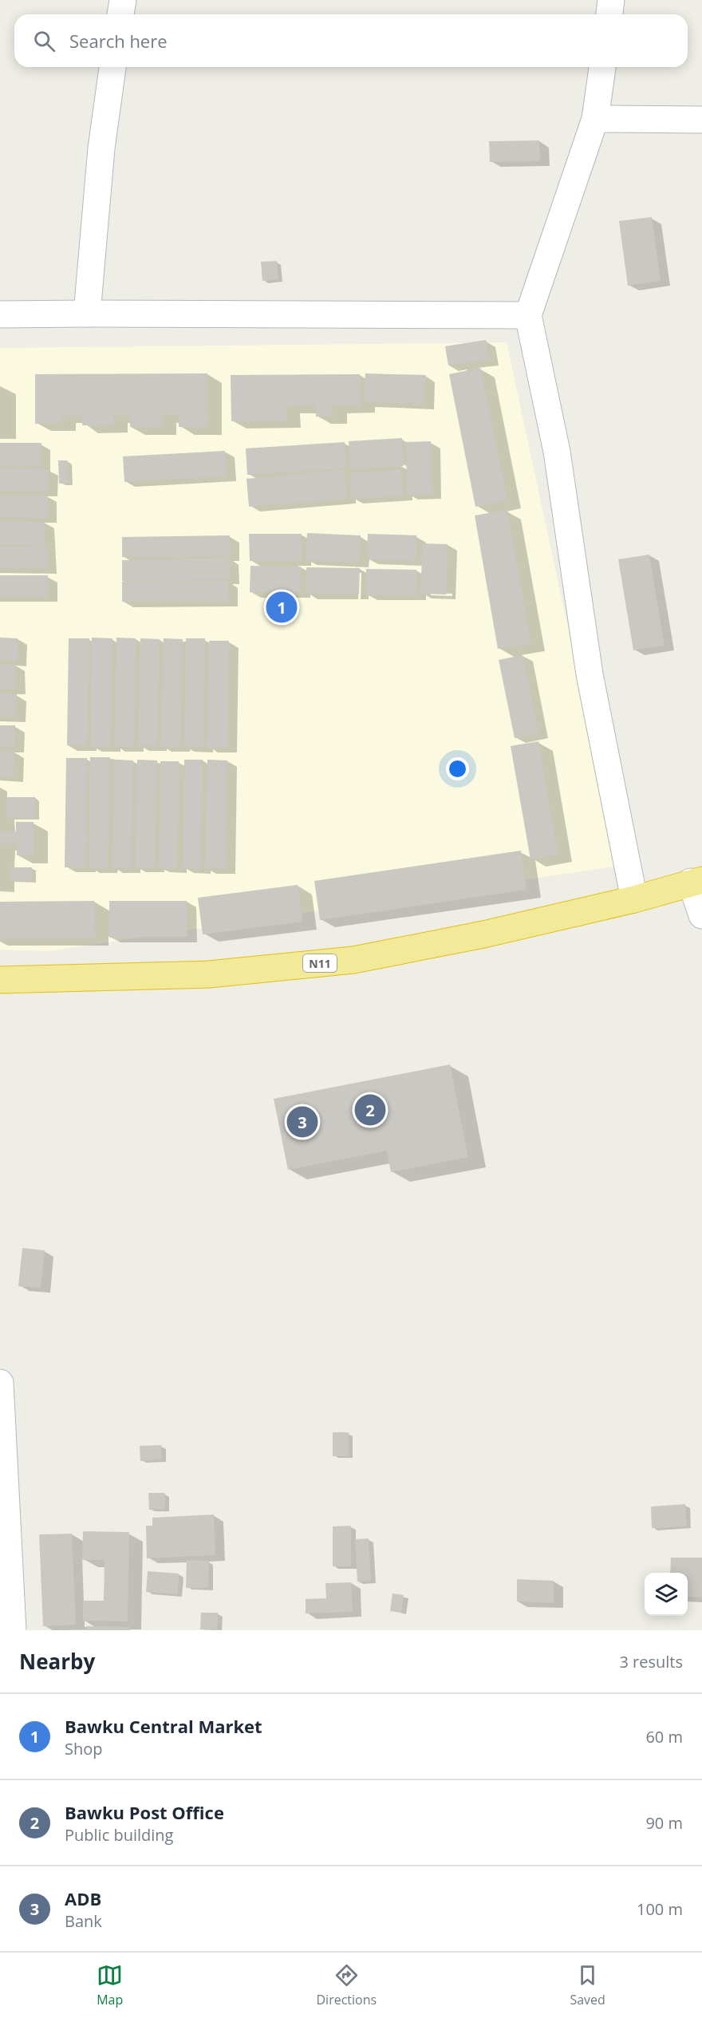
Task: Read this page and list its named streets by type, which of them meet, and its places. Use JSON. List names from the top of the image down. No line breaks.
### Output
{"streets":{"highway":["N11"]},"page":{"search":"Search here","pins":["1","2","3"],"heading":["Nearby","3 results"],"list":[{"mark":"1","name":"Bawku Central Market","note":"Shop","value":"60 m"},{"mark":"2","name":"Bawku Post Office","note":"Public building","value":"90 m"},{"mark":"3","name":"ADB","note":"Bank","value":"100 m"}],"nav":["Map","Directions","Saved"]}}
